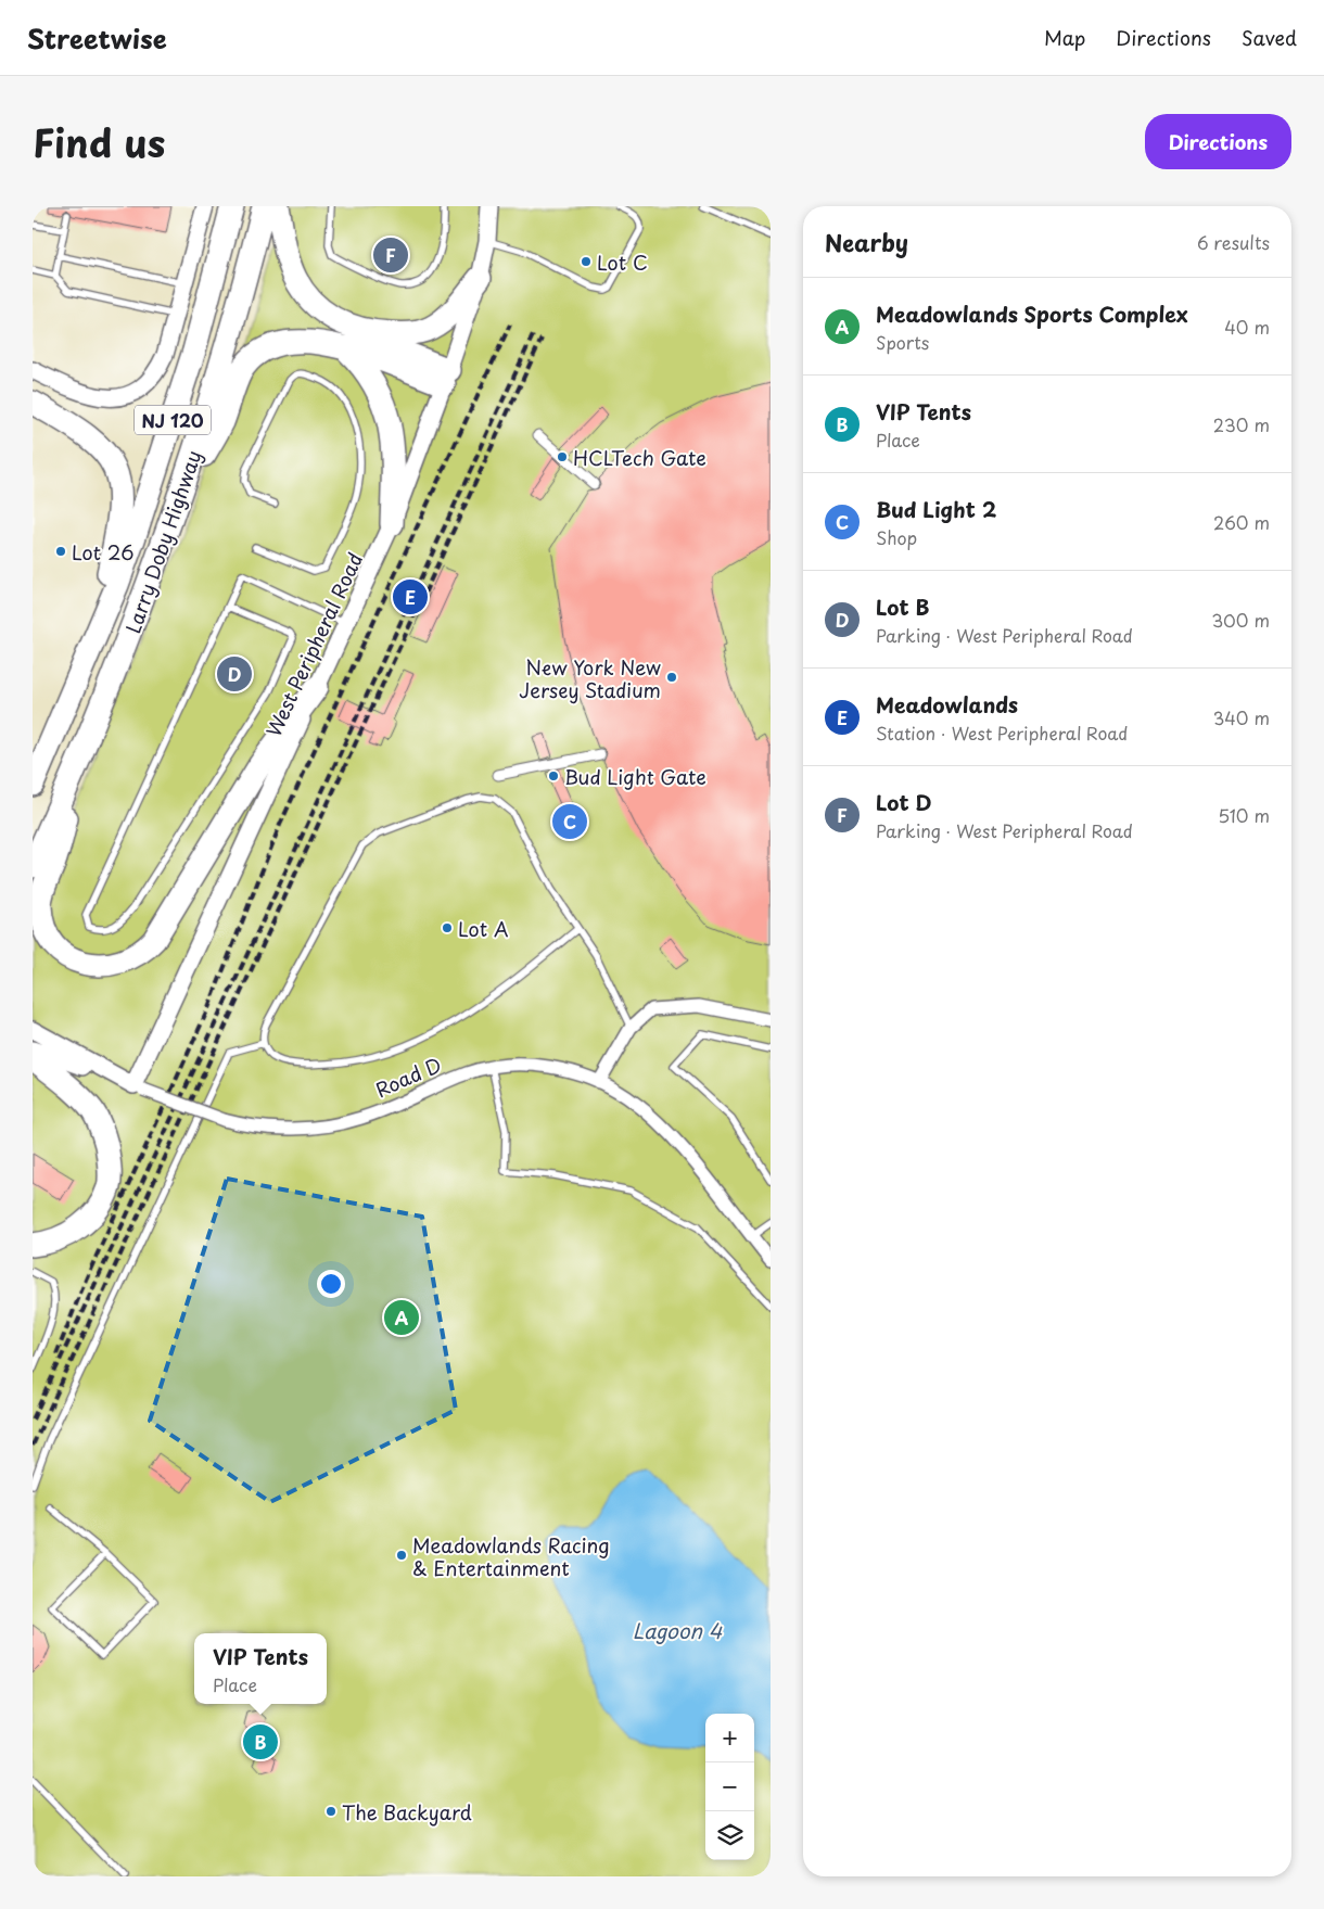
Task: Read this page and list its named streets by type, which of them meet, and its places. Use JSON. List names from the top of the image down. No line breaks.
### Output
{"streets":{"highway":["NJ 120","Larry Doby Highway"],"street":["West Peripheral Road","Road D"]},"crossings":[["West Peripheral Road","Road D"]],"water":["Lagoon 4"],"places":["Lot C","HCLTech Gate","Lot 26","New York New Jersey Stadium","Bud Light Gate","Lot A","Meadowlands Racing & Entertainment","The Backyard"],"page":{"header":"Streetwise","nav":["Map","Directions","Saved"],"title":"Find us","buttons":"Directions","heading":["Nearby","6 results"],"pins":["F","E","D","C","A","B"],"list":[{"mark":"A","name":"Meadowlands Sports Complex","note":"Sports","value":"40 m"},{"mark":"B","name":"VIP Tents","note":"Place","value":"230 m"},{"mark":"C","name":"Bud Light 2","note":"Shop","value":"260 m"},{"mark":"D","name":"Lot B","note":"Parking · West Peripheral Road","value":"300 m"},{"mark":"E","name":"Meadowlands","note":"Station · West Peripheral Road","value":"340 m"},{"mark":"F","name":"Lot D","note":"Parking · West Peripheral Road","value":"510 m"}],"popup":["VIP Tents","Place"],"map_buttons":["+","−"]}}
